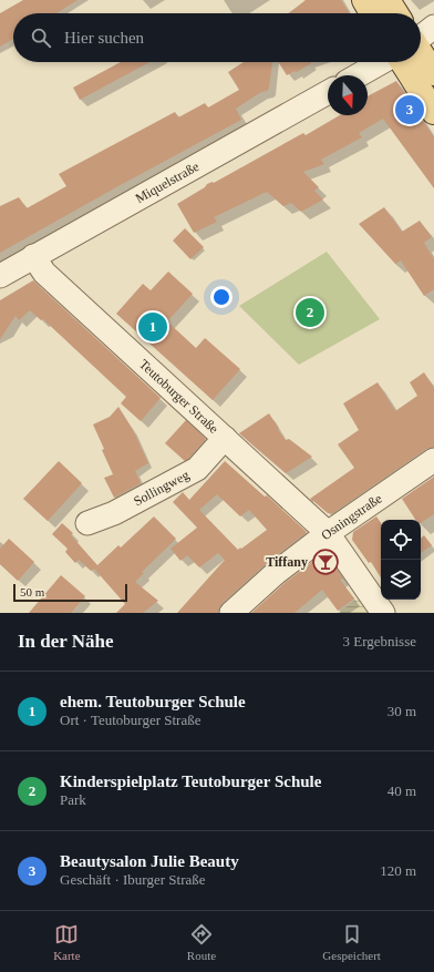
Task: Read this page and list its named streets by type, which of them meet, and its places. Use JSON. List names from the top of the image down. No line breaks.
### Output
{"streets":{"street":["Miquelstraße","Teutoburger Straße","Sollingweg","Osningstraße"]},"crossings":[["Miquelstraße","Teutoburger Straße"],["Teutoburger Straße","Sollingweg"],["Teutoburger Straße","Osningstraße"]],"places":{"bar":["Tiffany"]},"scale_bar":"50 m","north":"bottom","page":{"search":"Hier suchen","pins":["3","2","1"],"scale":"50 m","heading":["In der Nähe","3 Ergebnisse"],"list":[{"mark":"1","name":"ehem. Teutoburger Schule","note":"Ort · Teutoburger Straße","value":"30 m"},{"mark":"2","name":"Kinderspielplatz Teutoburger Schule","note":"Park","value":"40 m"},{"mark":"3","name":"Beautysalon Julie Beauty","note":"Geschäft · Iburger Straße","value":"120 m"}],"nav":["Karte","Route","Gespeichert"]}}
